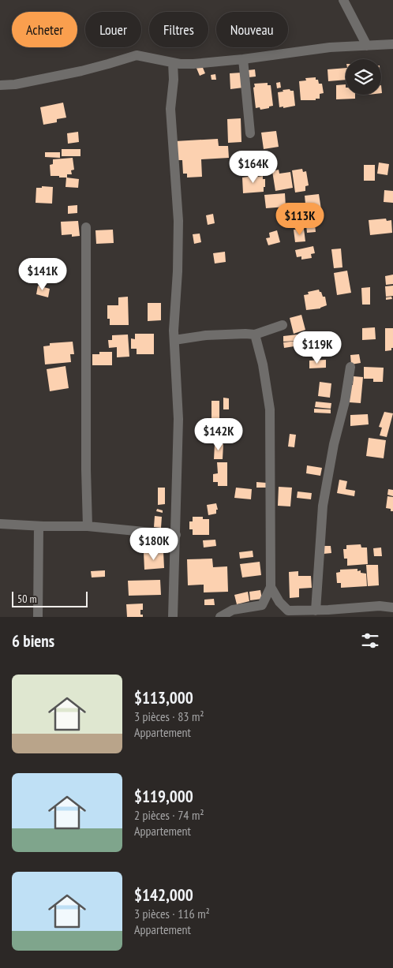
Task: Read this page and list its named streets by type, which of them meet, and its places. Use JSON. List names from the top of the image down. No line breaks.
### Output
{"scale_bar":"50 m","page":{"chip":["Acheter","Louer","Filtres","Nouveau"],"price":["$164K","$113K","$141K","$119K","$142K","$180K"],"scale":"50 m","heading":"6 biens","list":[{"name":"$113,000","note":"3 pièces · 83 m² · Appartement"},{"name":"$119,000","note":"2 pièces · 74 m² · Appartement"},{"name":"$142,000","note":"3 pièces · 116 m² · Appartement"}]}}
